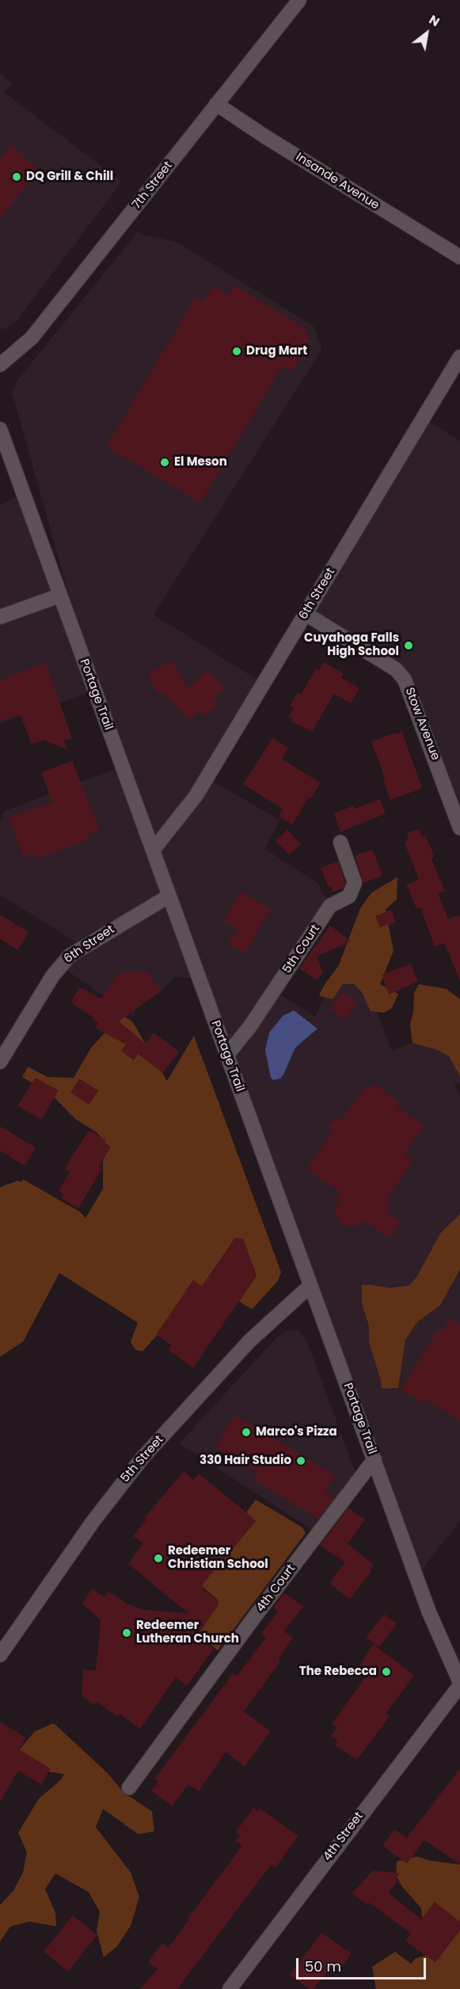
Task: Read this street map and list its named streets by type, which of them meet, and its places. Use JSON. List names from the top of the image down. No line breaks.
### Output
{"streets":{"street":["Insande Avenue","7th Street","6th Street","Portage Trail","Stow Avenue","5th Court","5th Street","4th Court","4th Street"]},"crossings":[["Insande Avenue","7th Street"],["6th Street","Portage Trail"],["6th Street","Stow Avenue"],["Portage Trail","5th Court"],["Portage Trail","5th Street"],["Portage Trail","4th Court"],["Portage Trail","4th Street"]],"places":["DQ Grill & Chill","Drug Mart","El Meson","Cuyahoga Falls High School","Marco's Pizza","330 Hair Studio","Redeemer Christian School","Redeemer Lutheran Church","The Rebecca"],"scale_bar":"50 m","north":"top right"}
